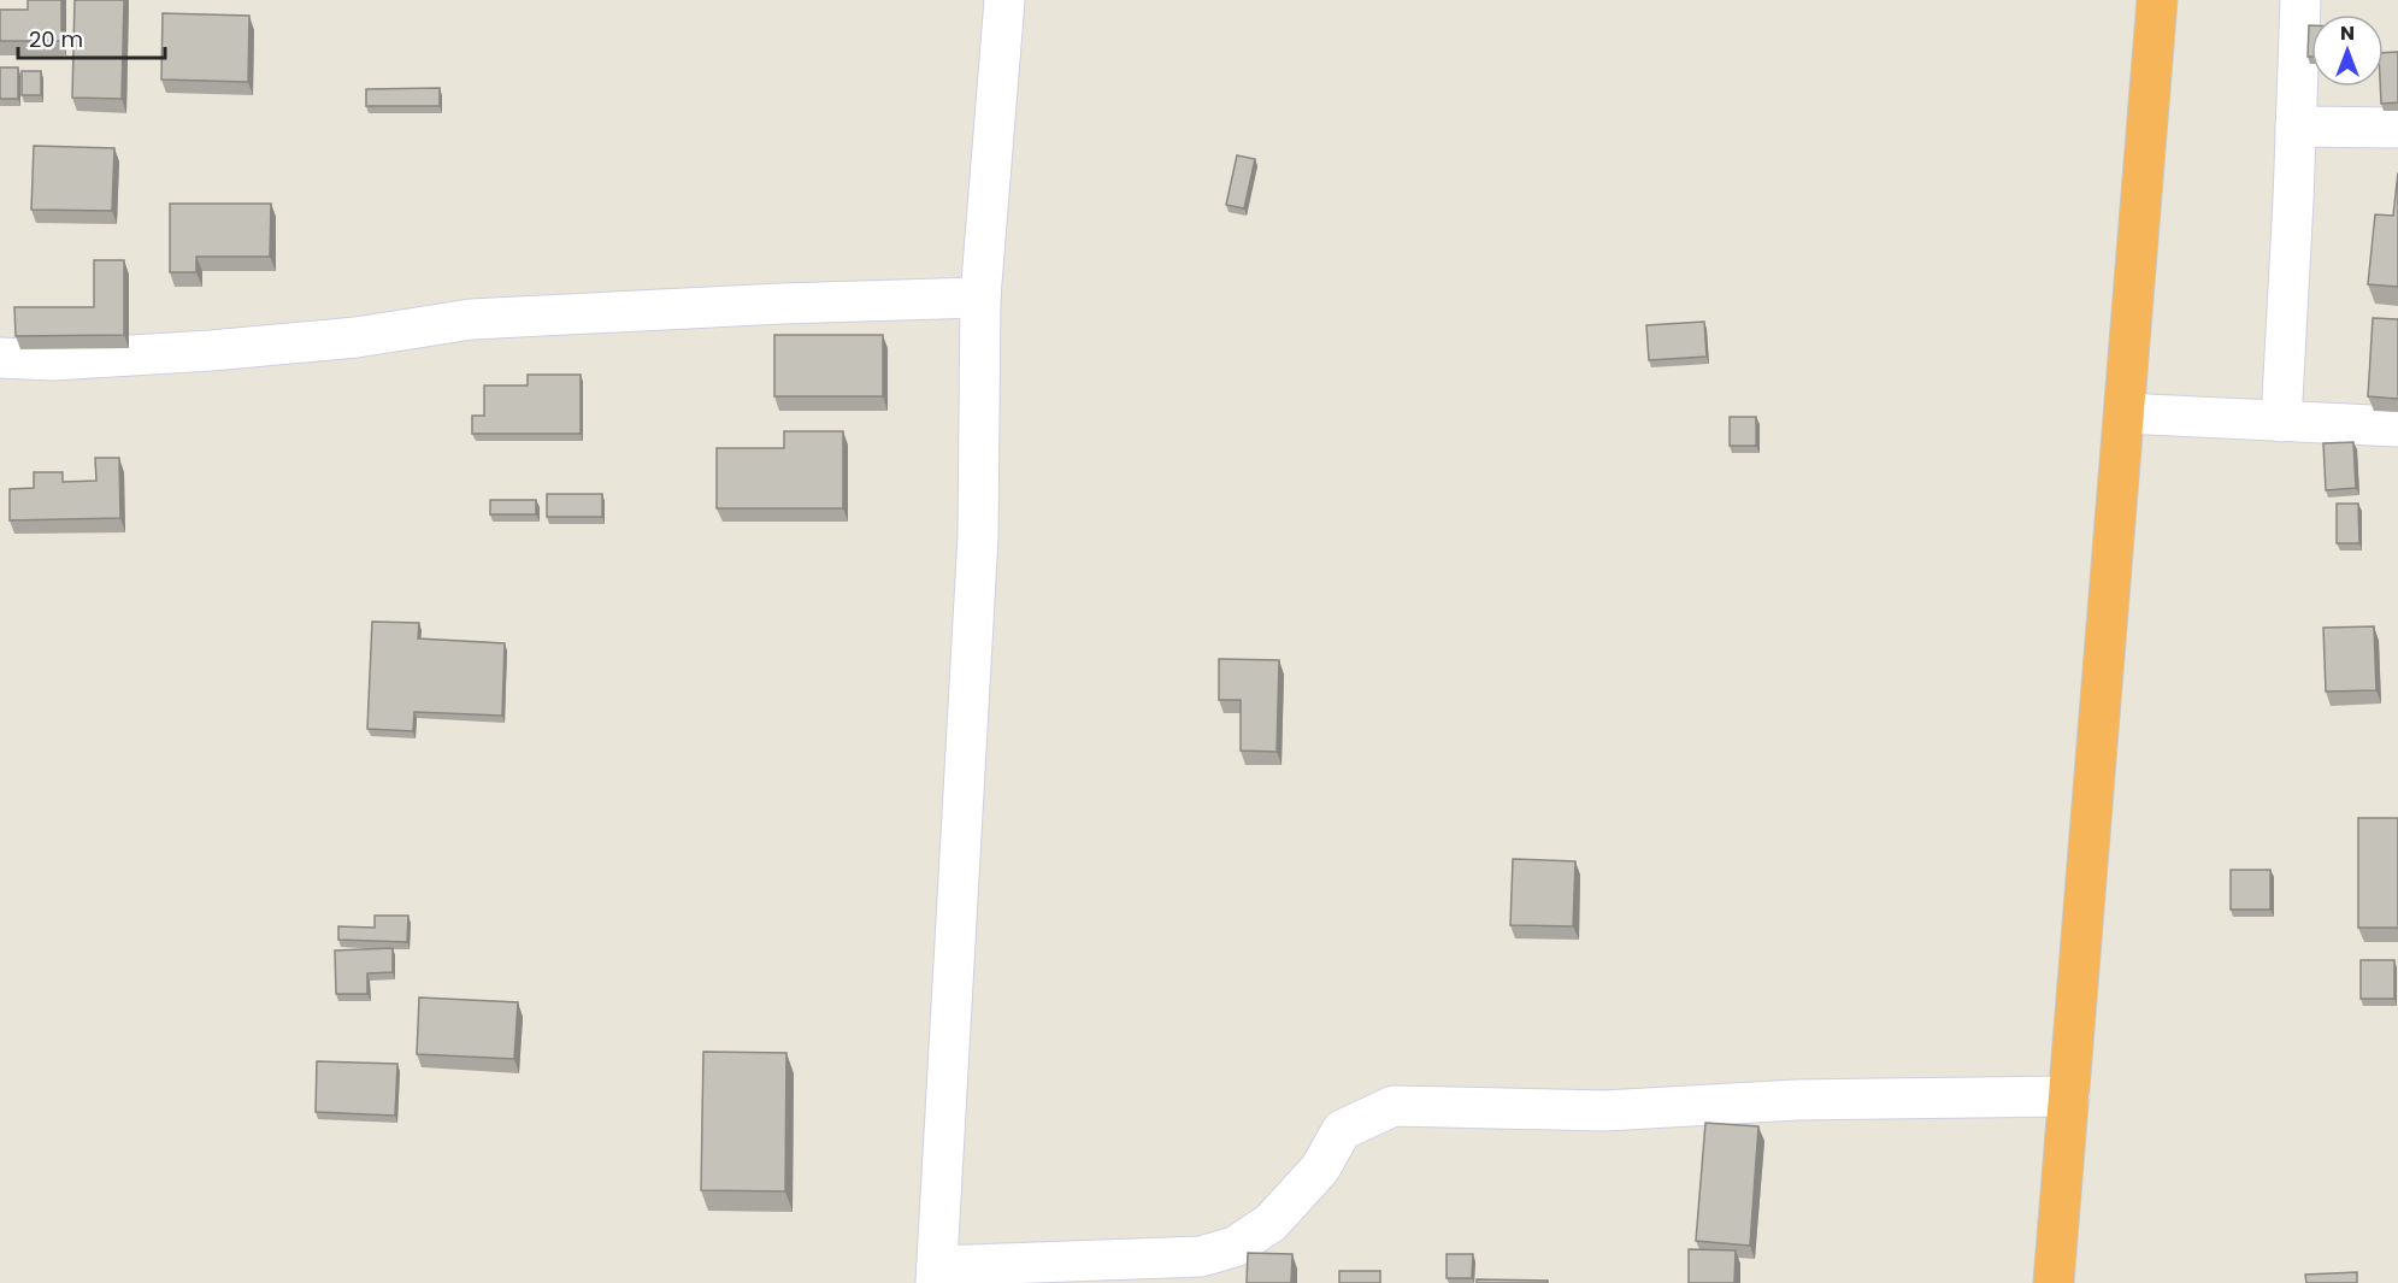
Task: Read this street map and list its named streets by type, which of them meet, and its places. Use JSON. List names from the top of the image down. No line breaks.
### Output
{"scale_bar":"20 m","north":"top"}
